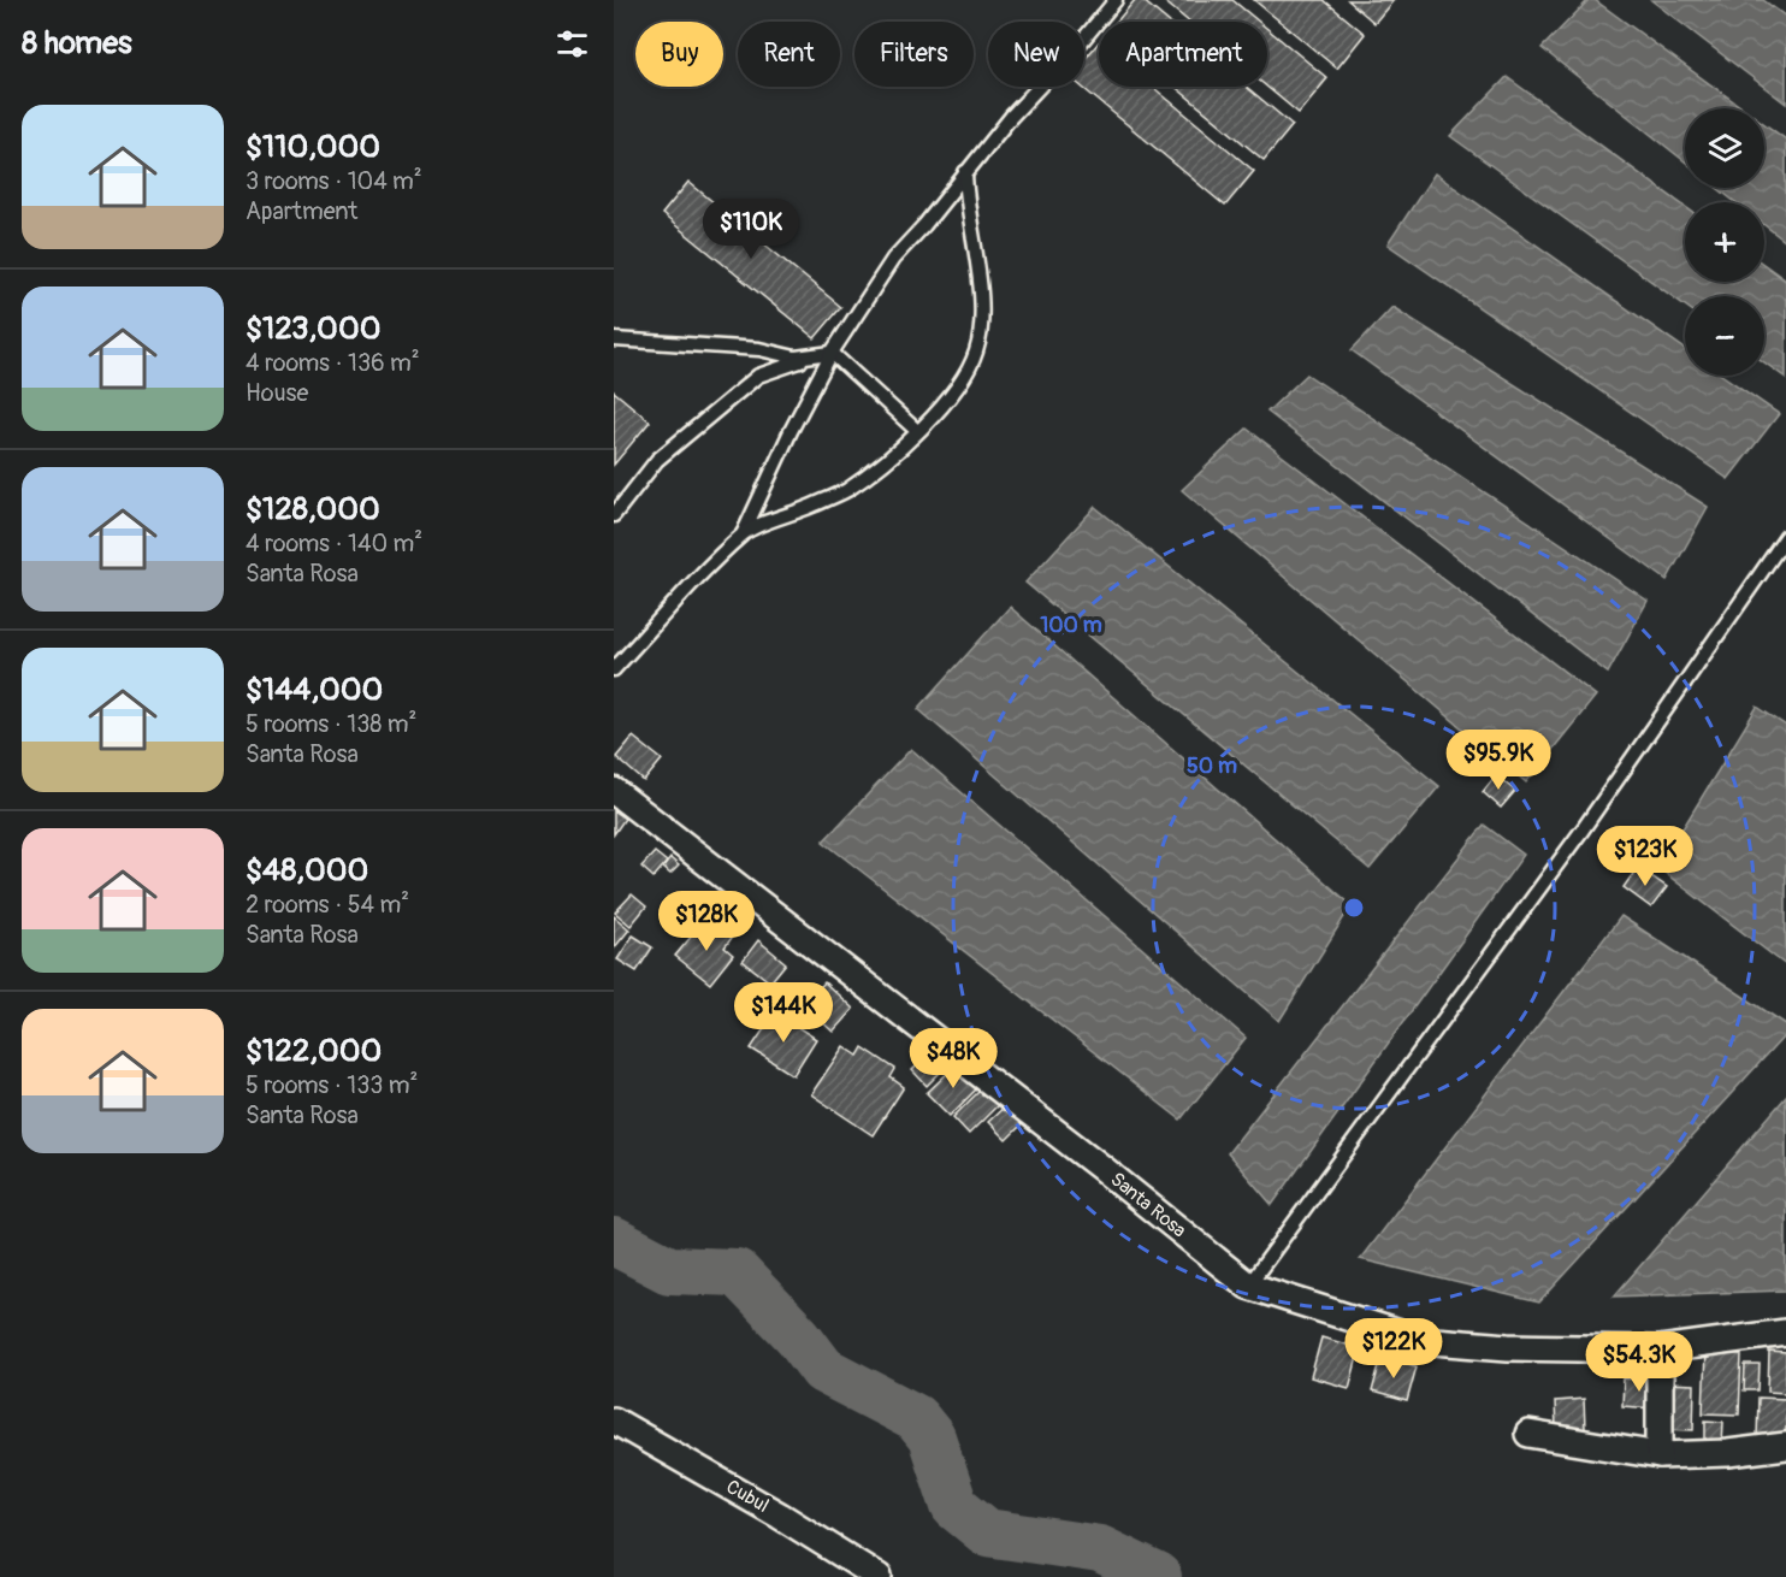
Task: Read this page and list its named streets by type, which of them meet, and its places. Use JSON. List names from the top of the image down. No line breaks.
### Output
{"streets":{"street":["Santa Rosa","Cubul"]},"page":{"heading":"8 homes","chip":["Buy","Rent","Filters","New","Apartment"],"list":[{"name":"$110,000","note":"3 rooms · 104 m² · Apartment"},{"name":"$123,000","note":"4 rooms · 136 m² · House"},{"name":"$128,000","note":"4 rooms · 140 m² · Santa Rosa"},{"name":"$144,000","note":"5 rooms · 138 m² · Santa Rosa"},{"name":"$48,000","note":"2 rooms · 54 m² · Santa Rosa"},{"name":"$122,000","note":"5 rooms · 133 m² · Santa Rosa"}],"map_buttons":["+","−"],"price":["$110K","$95.9K","$123K","$128K","$144K","$48K","$122K","$54.3K"]},"rings":["100 m","50 m"]}
